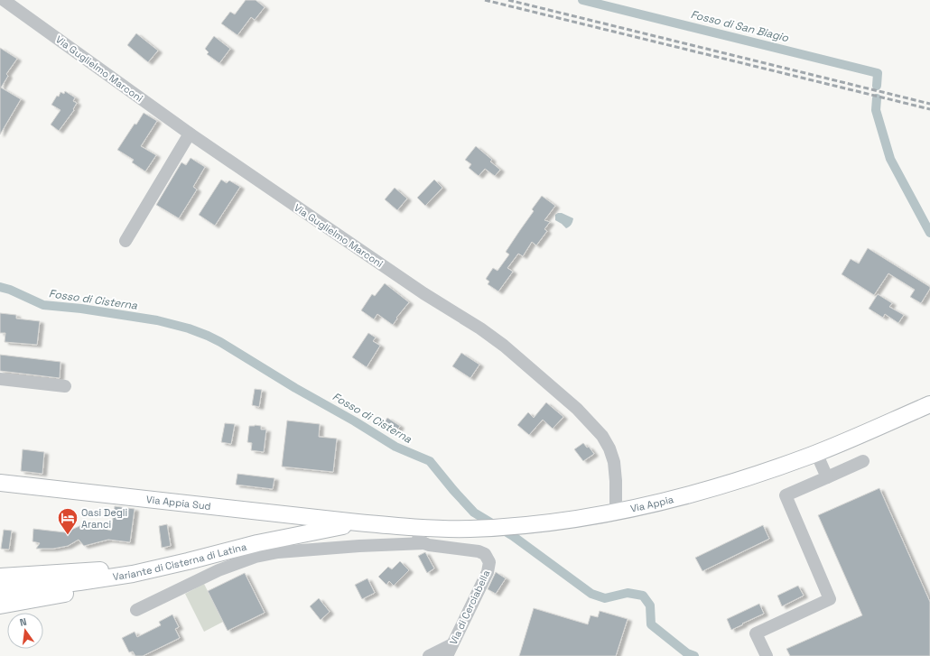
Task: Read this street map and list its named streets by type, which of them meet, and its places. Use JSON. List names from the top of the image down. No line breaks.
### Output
{"streets":{"main road":["Via Appia Sud","Via Appia","Variante di Cisterna di Latina"],"street":["Via Guglielmo Marconi","Via di Cerciabella"]},"crossings":[["Via Guglielmo Marconi","Via Appia"],["Via Appia Sud","Via Appia"],["Via Appia Sud","Variante di Cisterna di Latina"],["Via Appia","Variante di Cisterna di Latina"]],"water":["Fosso di San Biagio","Fosso di Cisterna"],"places":{"hotel":["Oasi Degli Aranci"]},"north":"top"}
